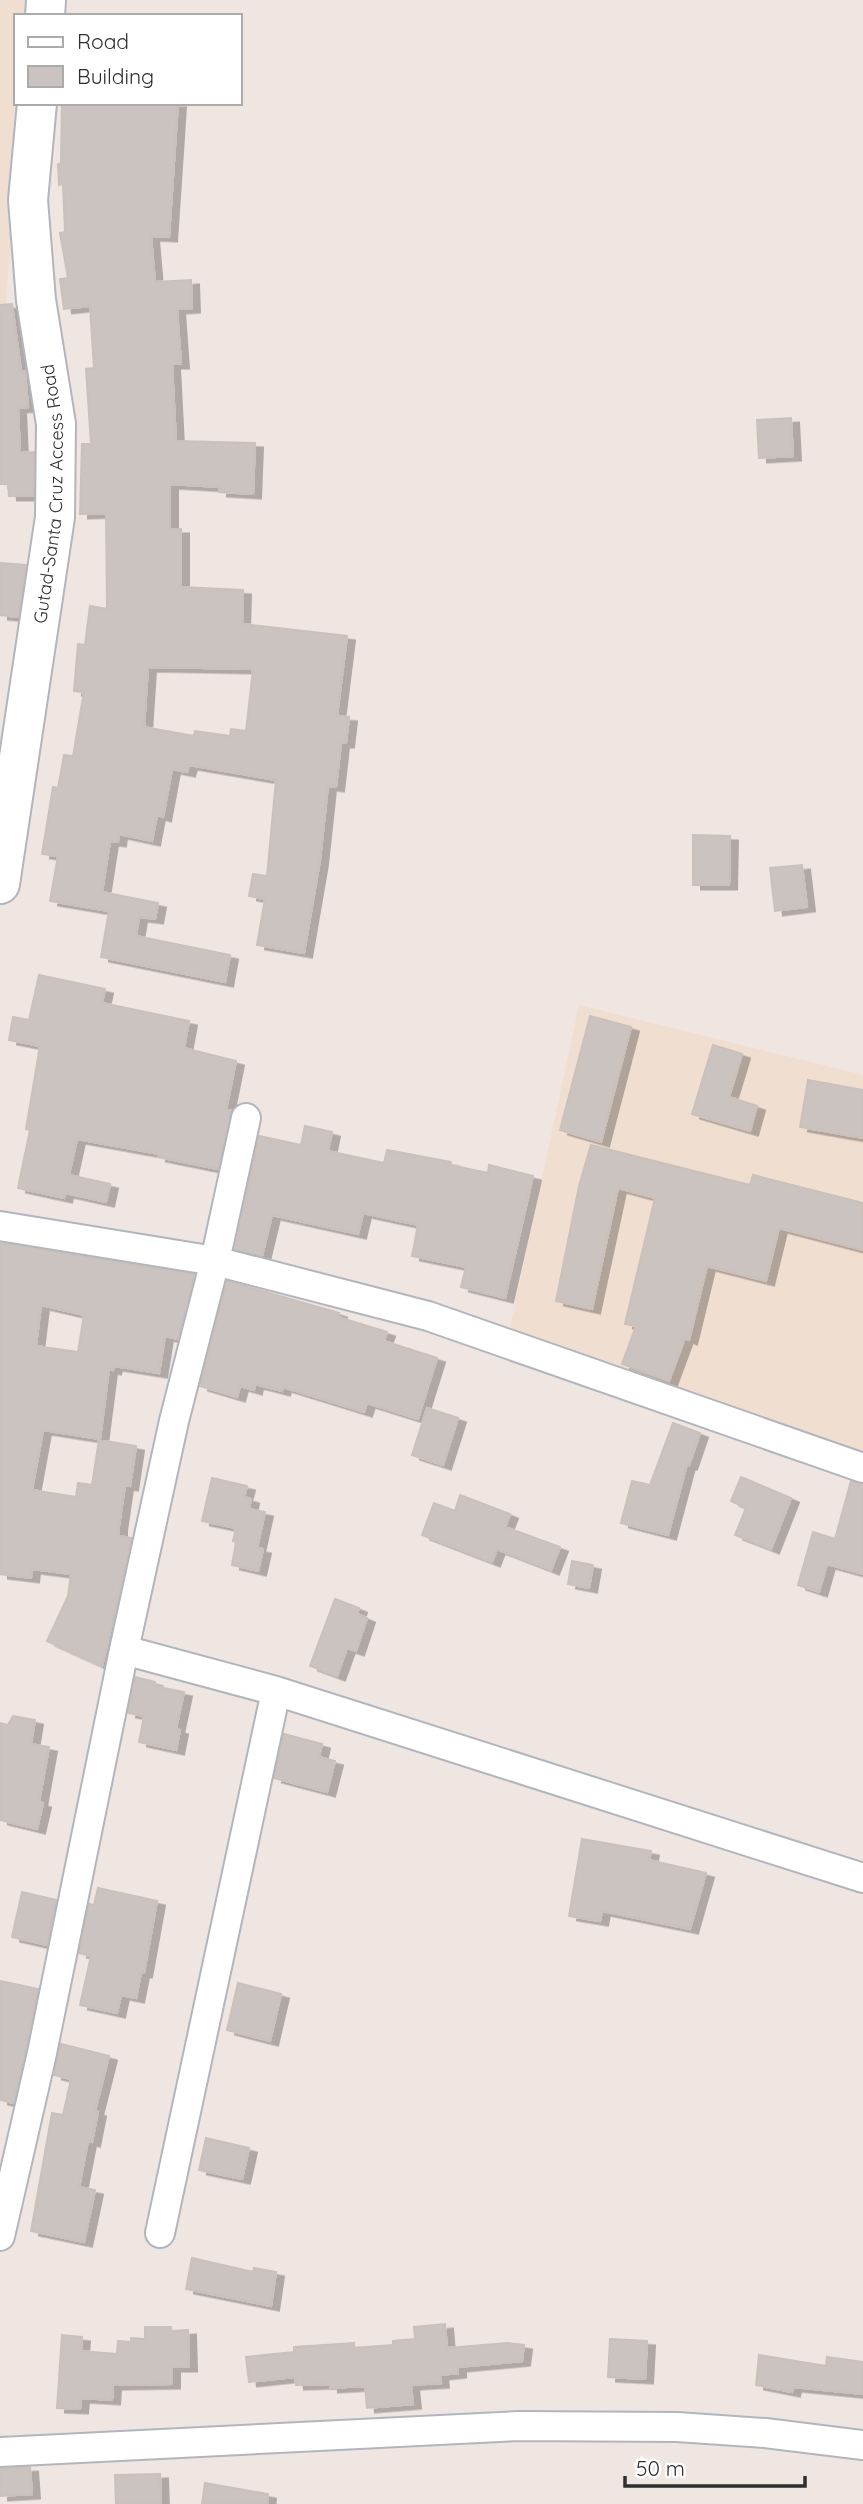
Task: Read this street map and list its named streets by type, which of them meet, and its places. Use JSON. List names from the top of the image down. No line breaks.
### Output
{"streets":{"main road":["Gutad-Santa Cruz Access Road"]},"legend":["Road","Building"],"scale_bar":"50 m"}
